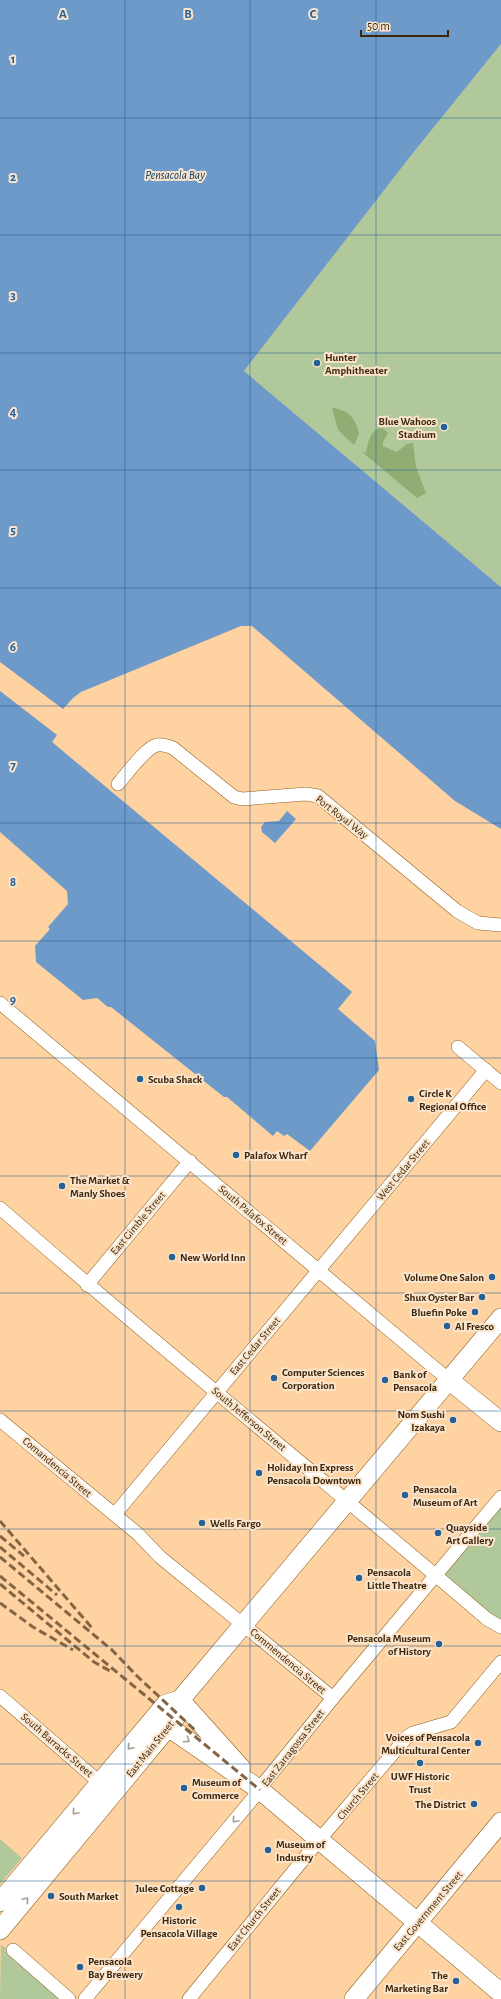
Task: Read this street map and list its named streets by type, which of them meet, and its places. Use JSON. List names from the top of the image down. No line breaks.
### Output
{"streets":{"main road":["South Palafox Street","East Main Street","East Government Street"],"street":["Port Royal Way","West Cedar Street","East Gimble Street","East Cedar Street","South Jefferson Street","Comandencia Street","Commendencia Street","South Barracks Street","East Zarragossa Street","Church Street","East Church Street"]},"crossings":[["West Cedar Street","South Palafox Street"],["West Cedar Street","East Cedar Street"],["South Palafox Street","East Gimble Street"],["South Palafox Street","East Cedar Street"],["East Gimble Street","South Jefferson Street"],["East Cedar Street","South Jefferson Street"],["East Cedar Street","Comandencia Street"],["South Jefferson Street","East Zarragossa Street"],["Comandencia Street","Commendencia Street"],["Commendencia Street","East Zarragossa Street"],["South Barracks Street","East Main Street"],["Church Street","East Church Street"]],"one_way":["East Zarragossa Street"],"water":["Pensacola Bay"],"places":["Hunter Amphitheater","Blue Wahoos Stadium","Scuba Shack","Circle K Regional Office","Palafox Wharf","The Market & Manly Shoes","New World Inn","Volume One Salon","Shux Oyster Bar","Bluefin Poke","Al Fresco","Computer Sciences Corporation","Bank of Pensacola","Nom Sushi Izakaya","Holiday Inn Express Pensacola Downtown","Pensacola Museum of Art","Wells Fargo","Quayside Art Gallery","Pensacola Little Theatre","Pensacola Museum of History","Voices of Pensacola Multicultural Center","UWF Historic Trust","Museum of Commerce","The District","Museum of Industry","Julee Cottage","South Market","Historic Pensacola Village","Pensacola Bay Brewery","The Marketing Bar"],"scale_bar":"50 m","grid":{"columns":["A","B","C"],"rows":["1","2","3","4","5","6","7","8","9"]}}
